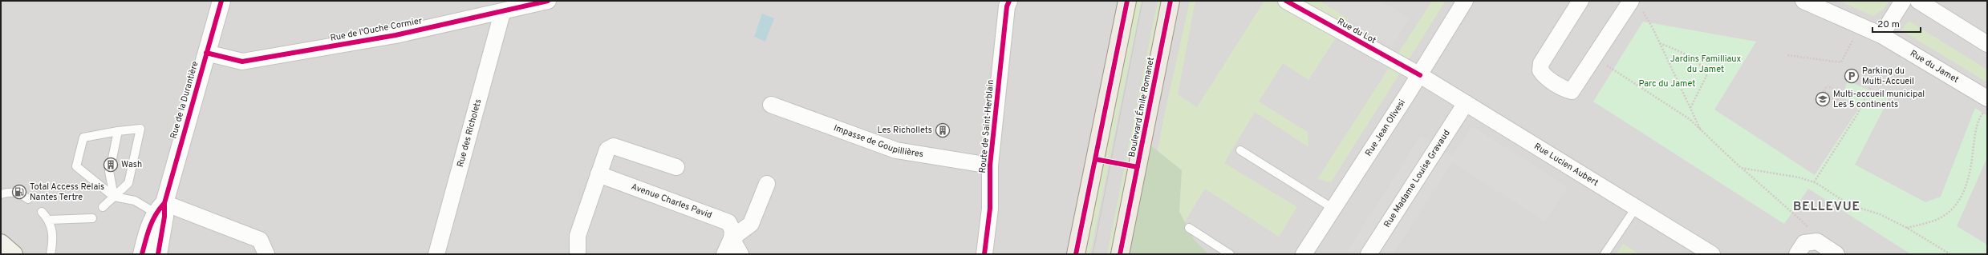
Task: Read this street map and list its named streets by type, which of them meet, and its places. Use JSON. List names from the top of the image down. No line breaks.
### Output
{"streets":{"main road":["Boulevard Émile Romanet"],"street":["Rue de l'Ouche Cormier","Rue du Lot","Rue du Jamet","Rue de la Durantière","Route de Saint-Herblain","Rue Jean Olivesi","Rue des Richolets","Impasse de Goupillières","Rue Lucien Aubert","Rue Madame Louise Gravaud","Avenue Charles Pavid"]},"crossings":[["Rue de l'Ouche Cormier","Rue de la Durantière"],["Rue de l'Ouche Cormier","Rue des Richolets"],["Rue du Lot","Rue Jean Olivesi"],["Rue du Lot","Rue Lucien Aubert"],["Route de Saint-Herblain","Impasse de Goupillières"],["Rue Jean Olivesi","Rue Lucien Aubert"],["Rue Lucien Aubert","Rue Madame Louise Gravaud"]],"districts":["BELLEVUE"],"parks":["Jardins Familliaux du Jamet","Parc du Jamet"],"places":{"parking":["Parking du Multi-Accueil"],"school or university":["Multi-accueil municipal Les 5 continents"],"building":["Les Richollets","Wash"],"fuel station":["Total Access Relais Nantes Tertre"]},"scale_bar":"20 m"}
